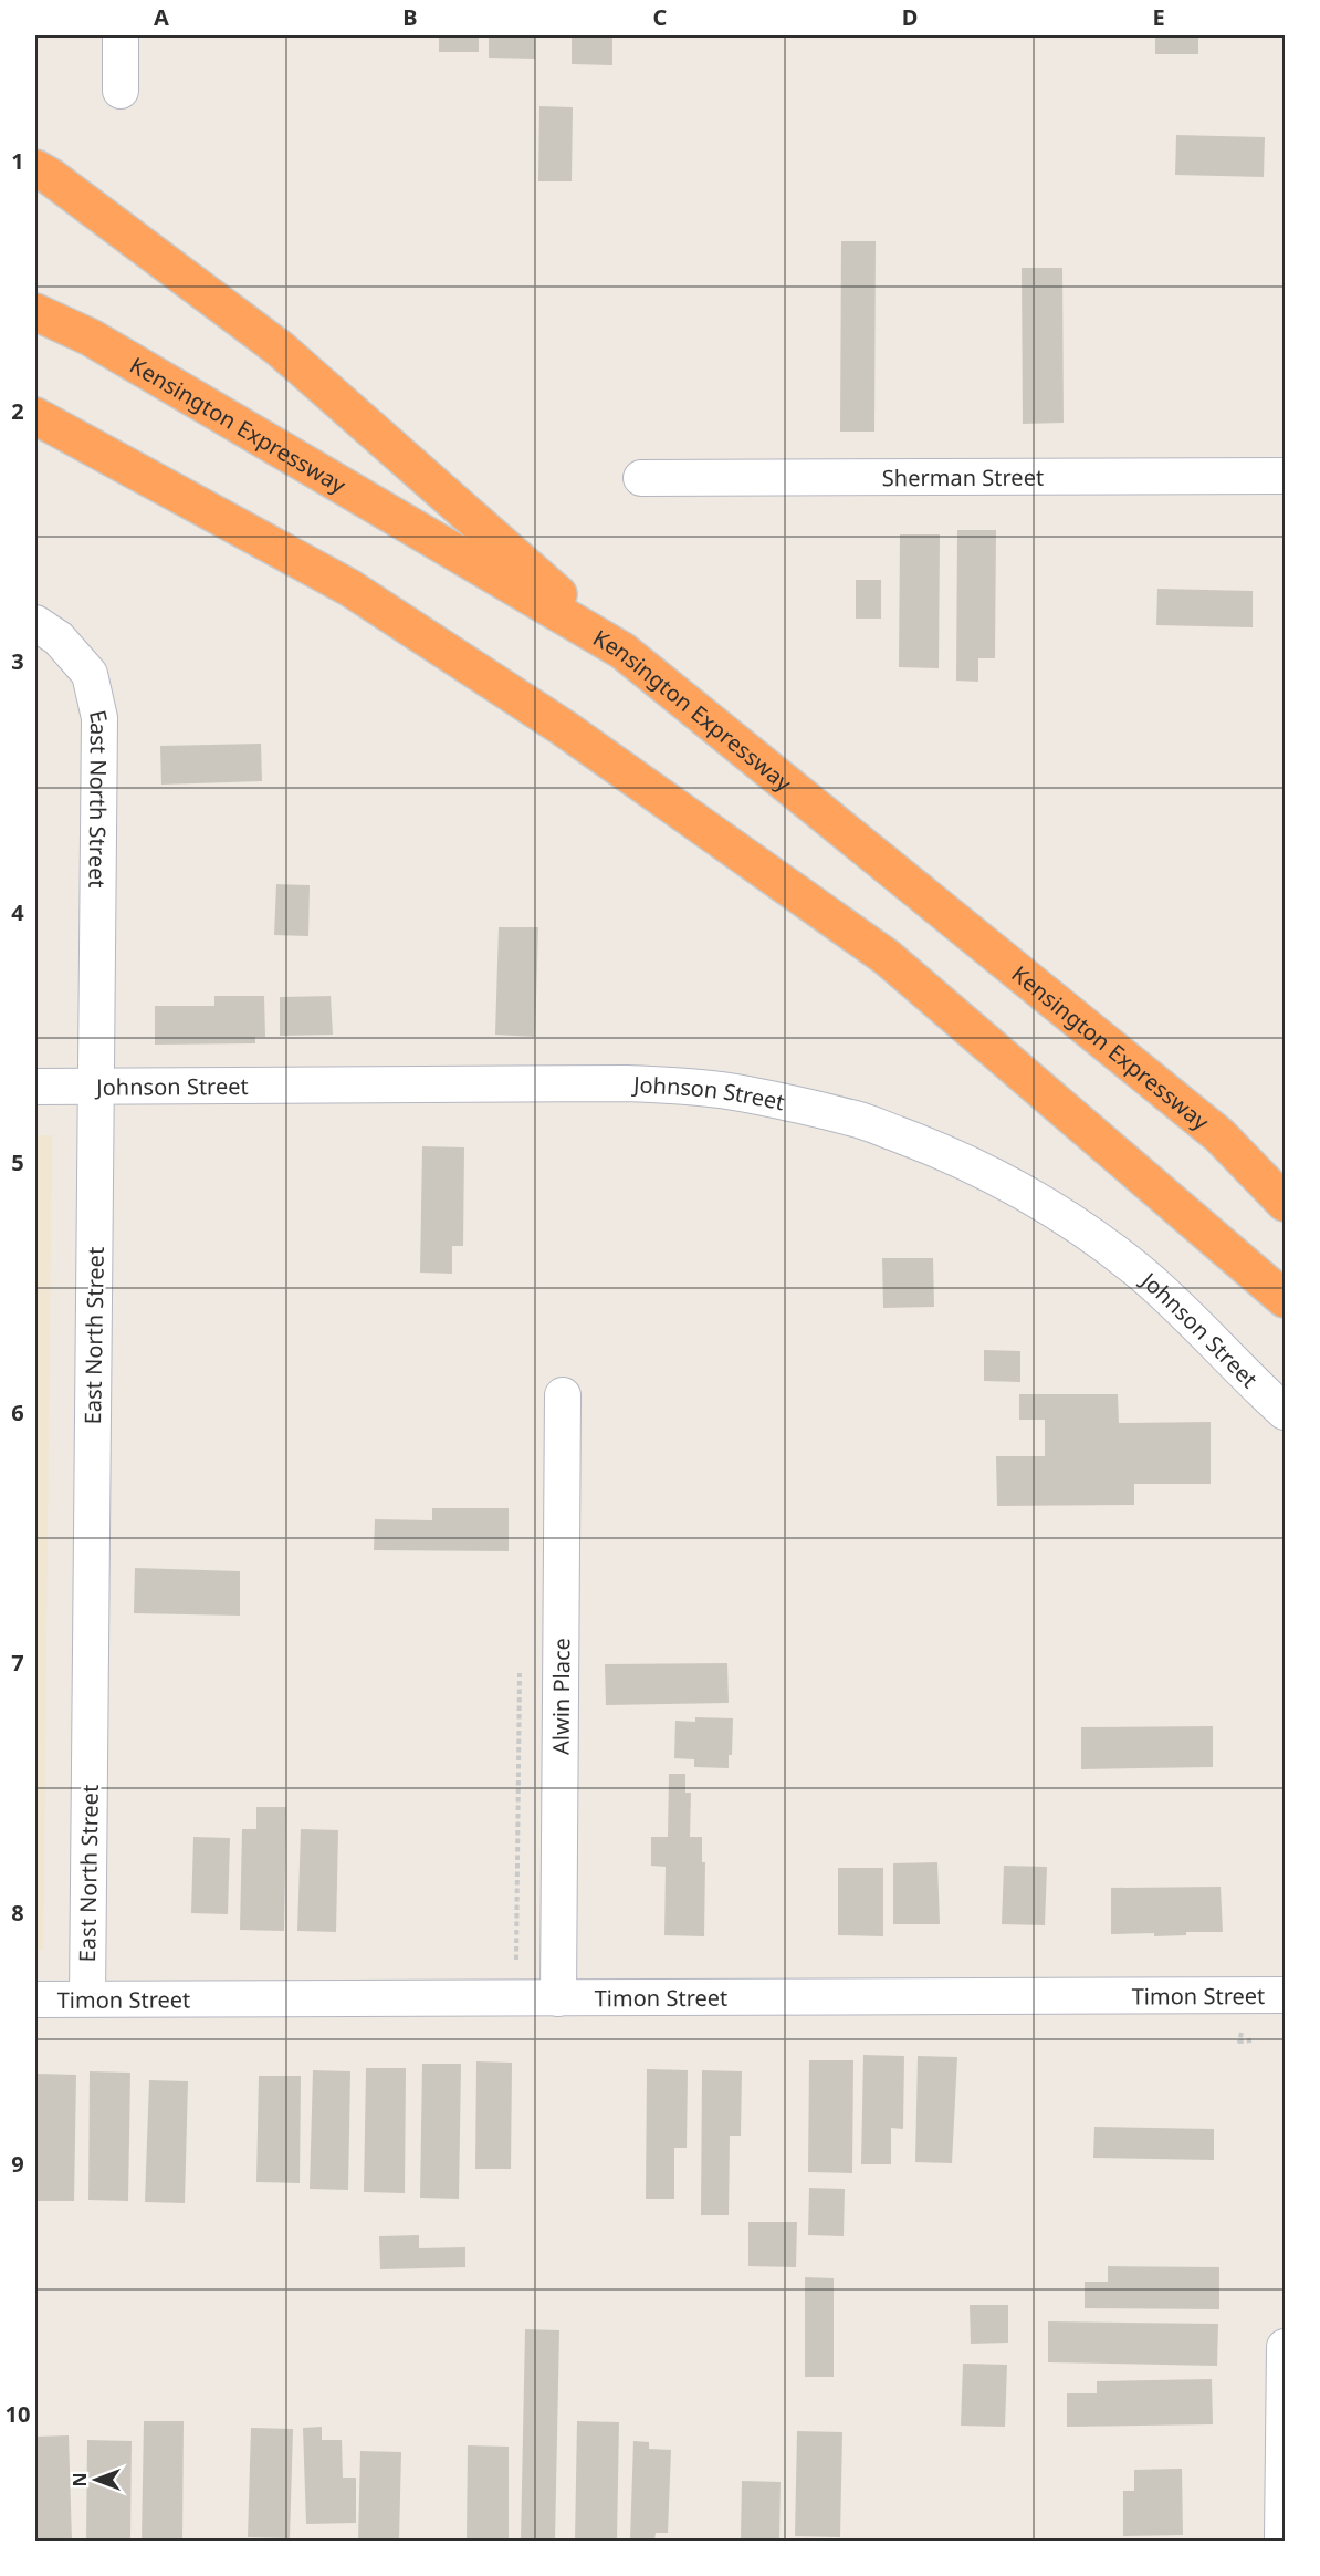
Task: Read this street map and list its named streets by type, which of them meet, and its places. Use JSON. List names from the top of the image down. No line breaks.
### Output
{"streets":{"highway":["Kensington Expressway"],"street":["Sherman Street","East North Street","Johnson Street","Alwin Place","Timon Street"]},"crossings":[["East North Street","Johnson Street"],["East North Street","Timon Street"],["Alwin Place","Timon Street"]],"north":"left","grid":{"columns":["A","B","C","D","E"],"rows":["1","2","3","4","5","6","7","8","9","10"]}}
